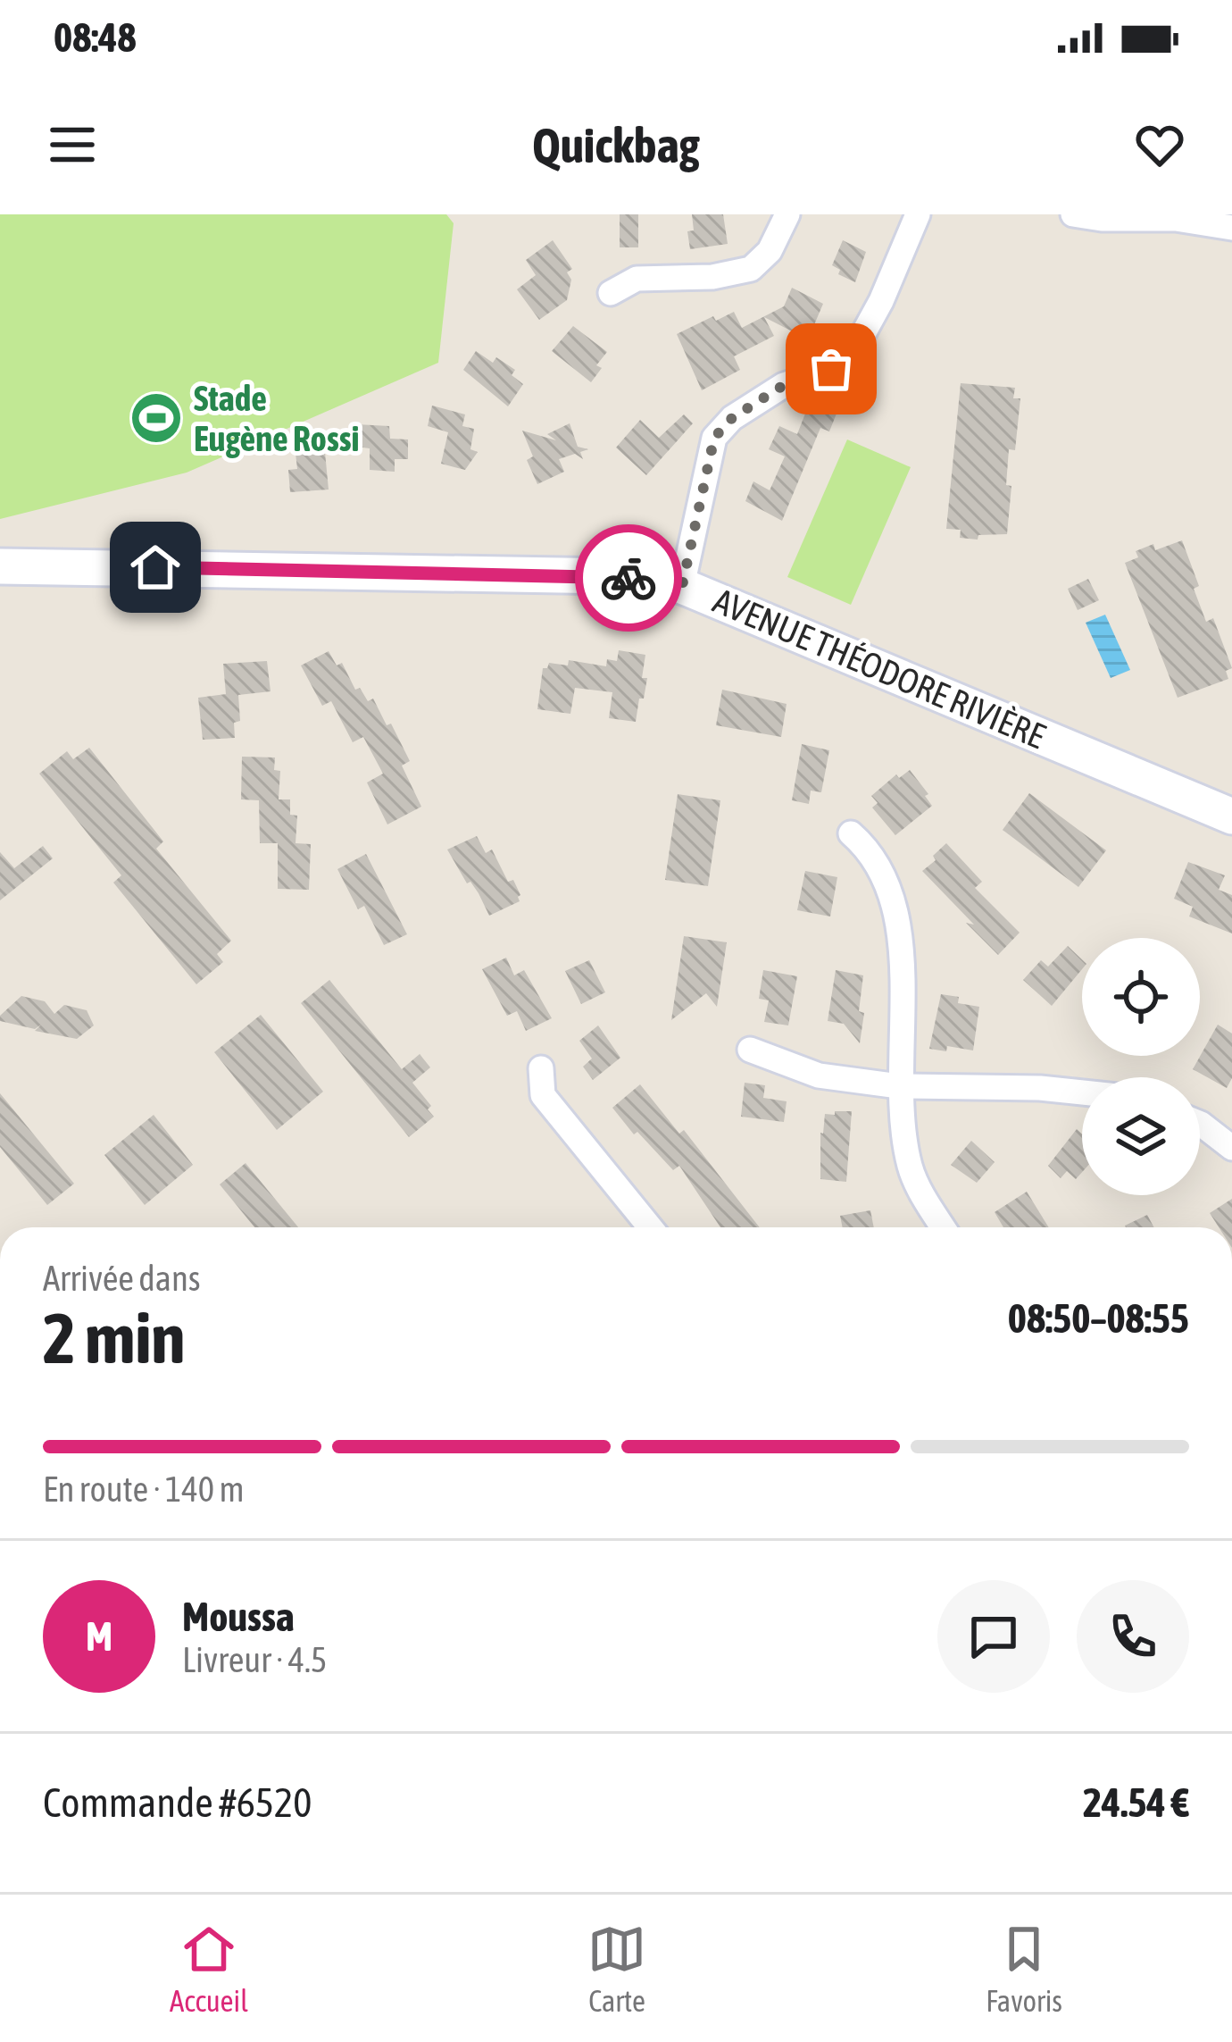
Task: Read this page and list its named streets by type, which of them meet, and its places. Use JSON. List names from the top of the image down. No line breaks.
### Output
{"streets":{"main road":["AVENUE THÉODORE RIVIÈRE"]},"places":{"sports":["Stade Eugène Rossi"]},"page":{"status":"08:48","header":"Quickbag","heading":["2 min","Arrivée dans","08:50–08:55"],"panel":["Moussa","Livreur · 4.5","Commande #6520","24.54 €"],"bar":"En route · 140 m","round":"M","tabs":["Accueil","Carte","Favoris"]}}
